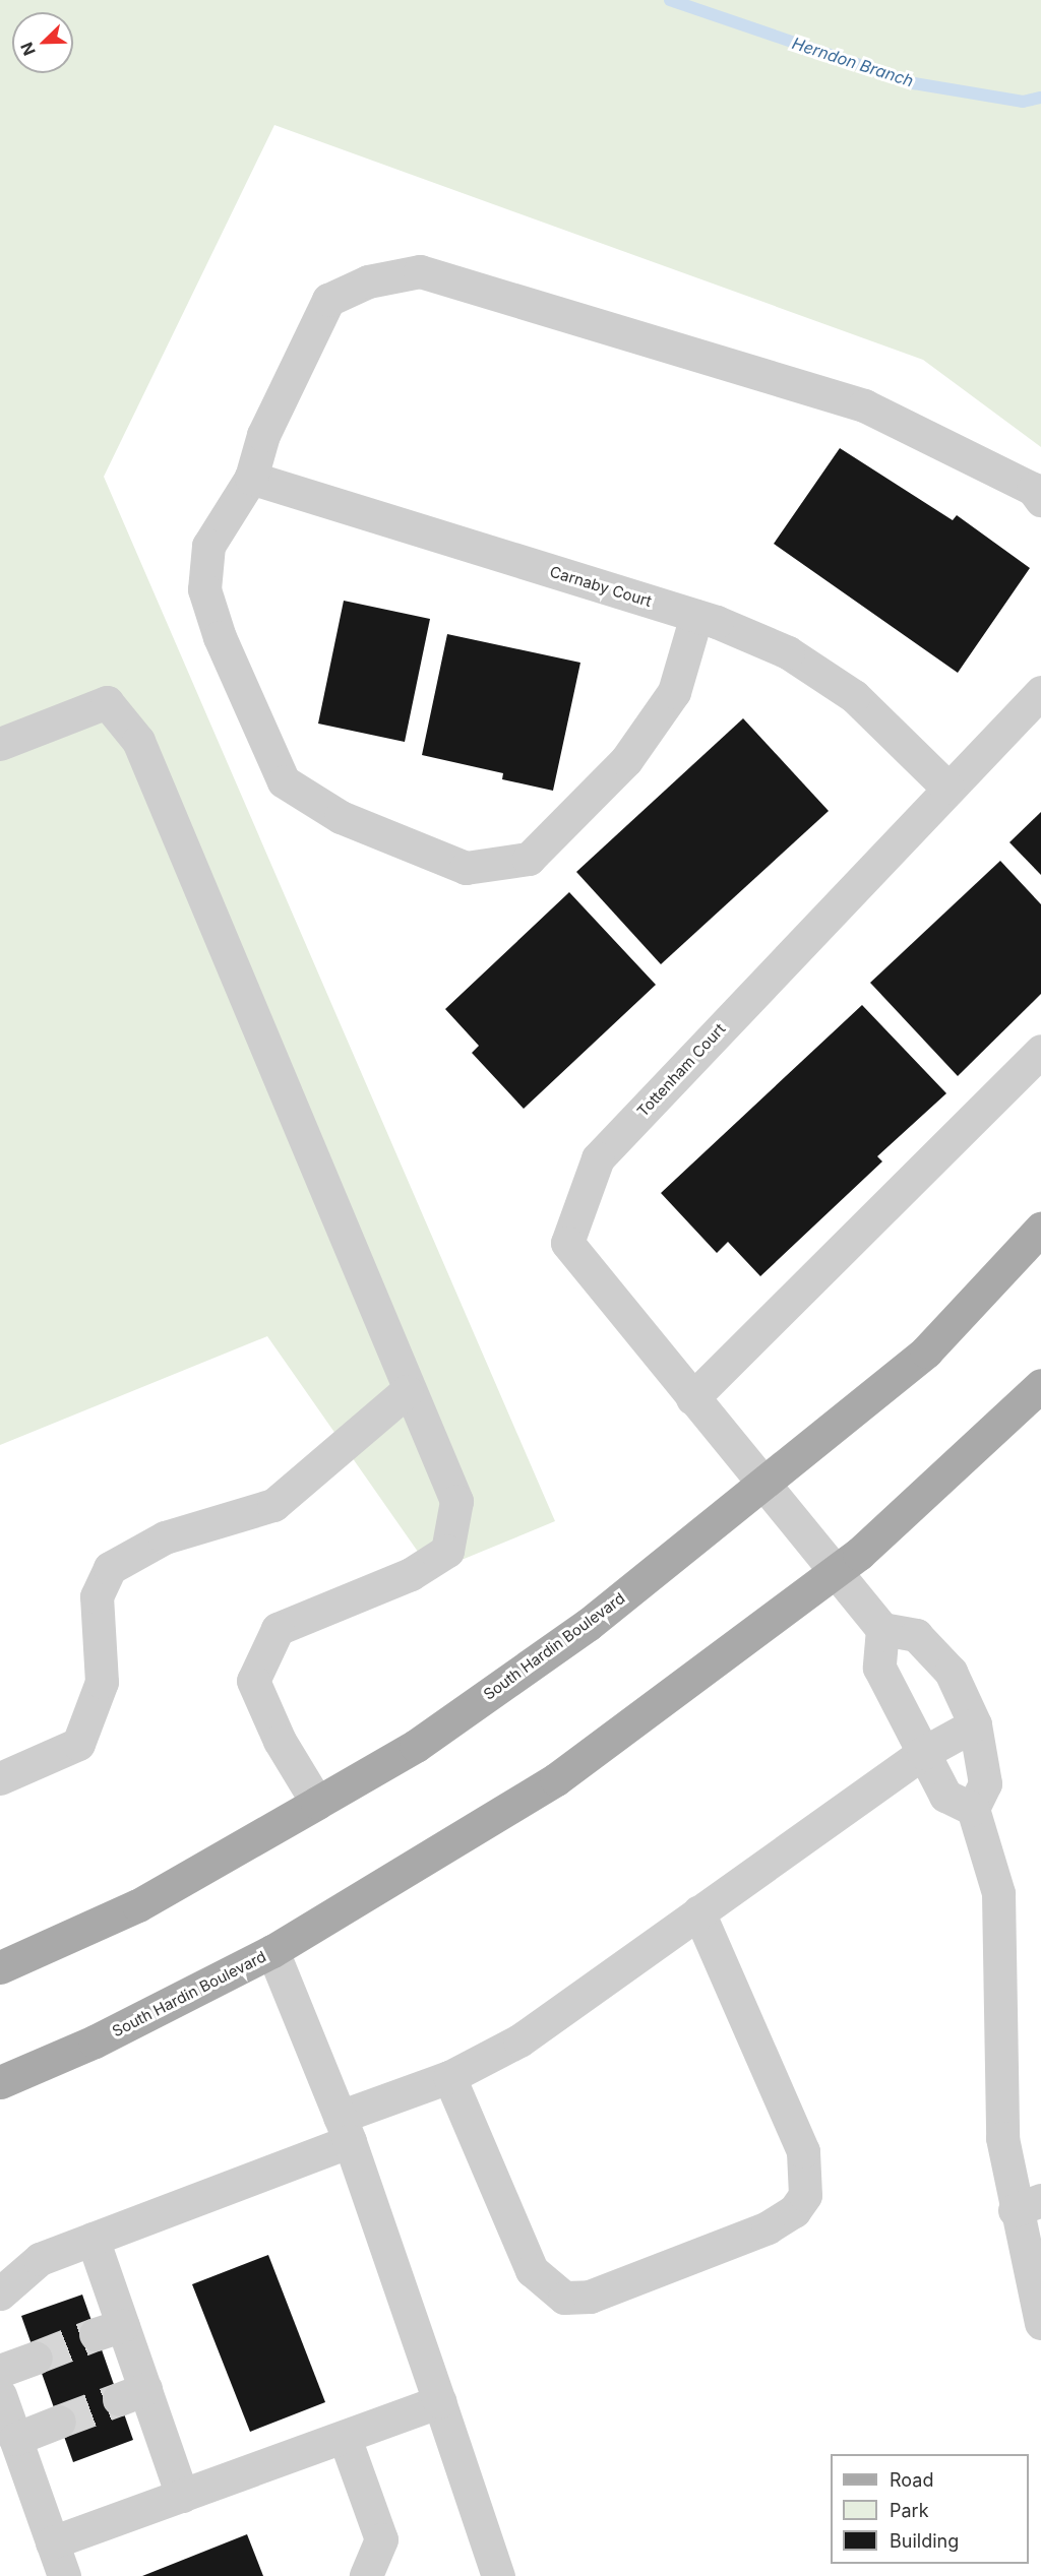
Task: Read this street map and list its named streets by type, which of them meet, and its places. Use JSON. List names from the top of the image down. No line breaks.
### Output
{"streets":{"main road":["South Hardin Boulevard"],"street":["Carnaby Court","Tottenham Court"]},"crossings":[["Carnaby Court","Tottenham Court"],["Tottenham Court","South Hardin Boulevard"]],"water":["Herndon Branch"],"legend":["Road","Park","Building"],"north":"bottom left"}
